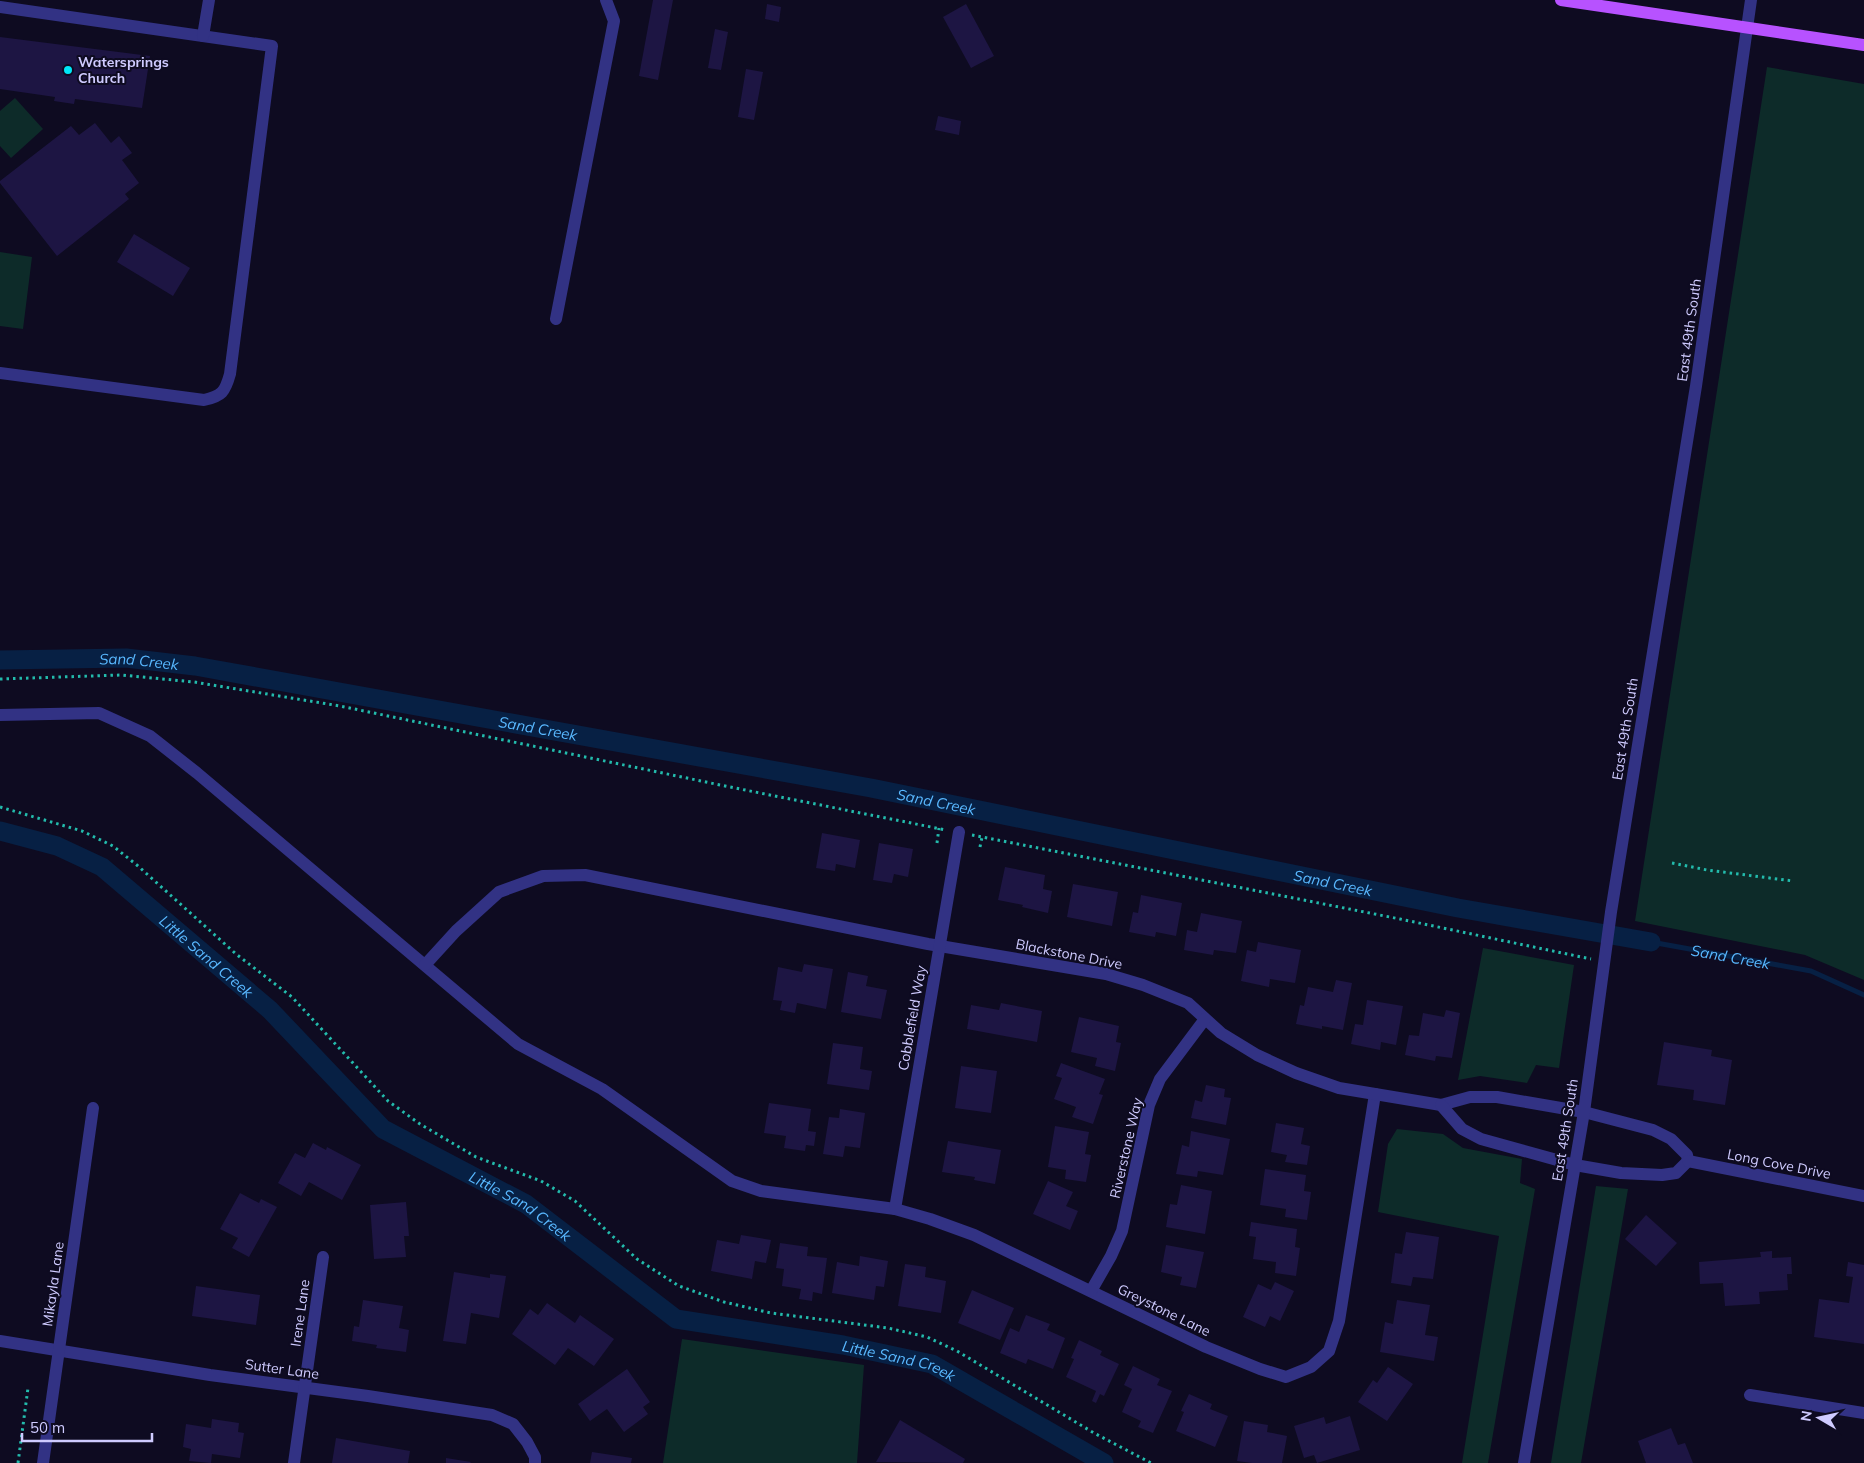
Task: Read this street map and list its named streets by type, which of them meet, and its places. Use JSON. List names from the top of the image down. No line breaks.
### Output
{"streets":{"street":["East 49th South","Blackstone Drive","Cobblefield Way","Riverstone Way","Long Cove Drive","Mikayla Lane","Greystone Lane","Irene Lane","Sutter Lane"]},"crossings":[["East 49th South","Blackstone Drive"],["Blackstone Drive","Cobblefield Way"],["Blackstone Drive","Riverstone Way"],["Blackstone Drive","Greystone Lane"],["Cobblefield Way","Greystone Lane"],["Riverstone Way","Greystone Lane"],["Mikayla Lane","Sutter Lane"],["Irene Lane","Sutter Lane"]],"water":["Sand Creek","Little Sand Creek"],"places":["Watersprings Church"],"scale_bar":"50 m","north":"left"}
